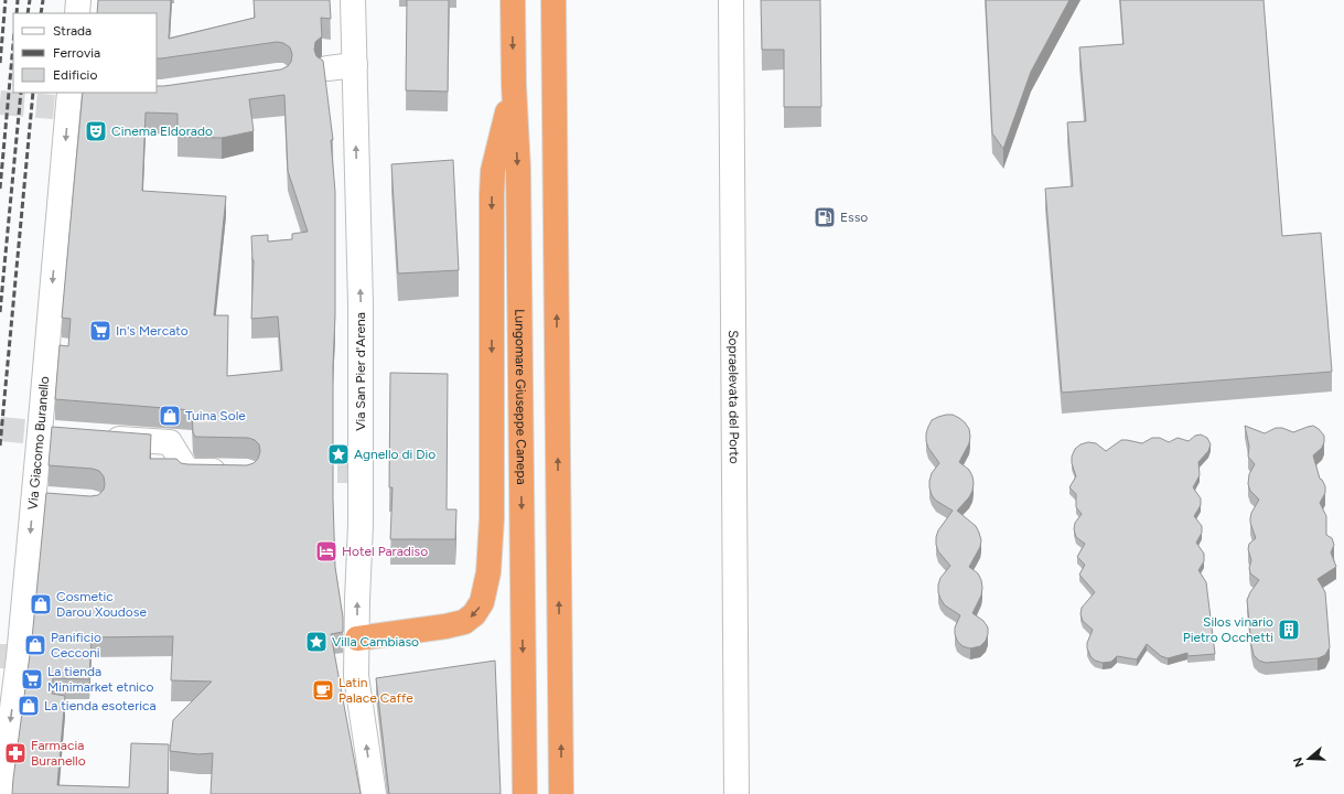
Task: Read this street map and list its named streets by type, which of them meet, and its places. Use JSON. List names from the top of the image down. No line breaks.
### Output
{"streets":{"highway":["Lungomare Giuseppe Canepa"],"street":["Via San Pier d'Arena","Sopraelevata del Porto","Via Giacomo Buranello"]},"one_way":["Via San Pier d'Arena","Via Giacomo Buranello"],"places":{"theatre":["Cinema Eldorado"],"fuel station":["Esso"],"supermarket":["In's Mercato","La tienda Minimarket etnico"],"shop":["Tuina Sole","Cosmetic Darou Xoudose","Panificio Cecconi","La tienda esoterica"],"place":["Agnello di Dio","Villa Cambiaso"],"hotel":["Hotel Paradiso"],"building":["Silos vinario Pietro Occhetti"],"cafe":["Latin Palace Caffe"],"pharmacy":["Farmacia Buranello"]},"legend":["Strada","Ferrovia","Edificio"],"north":"left"}
